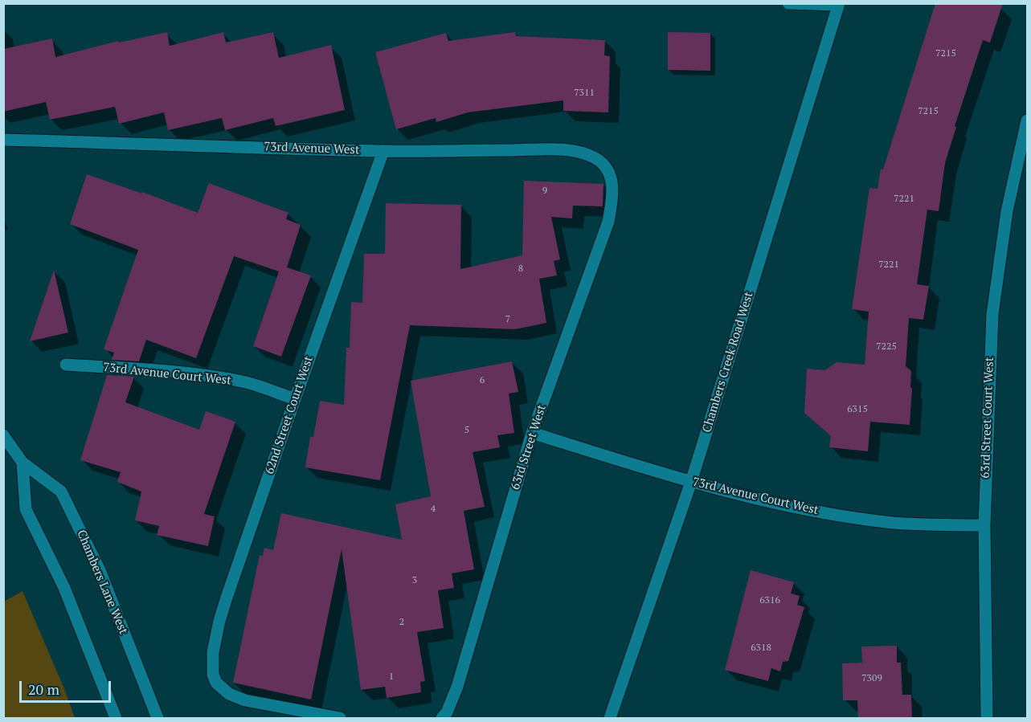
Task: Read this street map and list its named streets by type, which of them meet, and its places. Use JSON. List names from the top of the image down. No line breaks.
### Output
{"streets":{"street":["73rd Avenue West","Chambers Creek Road West","73rd Avenue Court West","62nd Street Court West","63rd Street Court West","63rd Street West","Chambers Lane West"]},"crossings":[["73rd Avenue West","62nd Street Court West"],["73rd Avenue West","63rd Street West"],["Chambers Creek Road West","73rd Avenue Court West"],["73rd Avenue Court West","62nd Street Court West"],["73rd Avenue Court West","63rd Street Court West"],["73rd Avenue Court West","63rd Street West"]],"house_numbers":["7215","7311","7215","9","7221","7221","8","7","7225","6","6315","5","4","3","6316","2","6318","1","7309"],"scale_bar":"20 m"}
